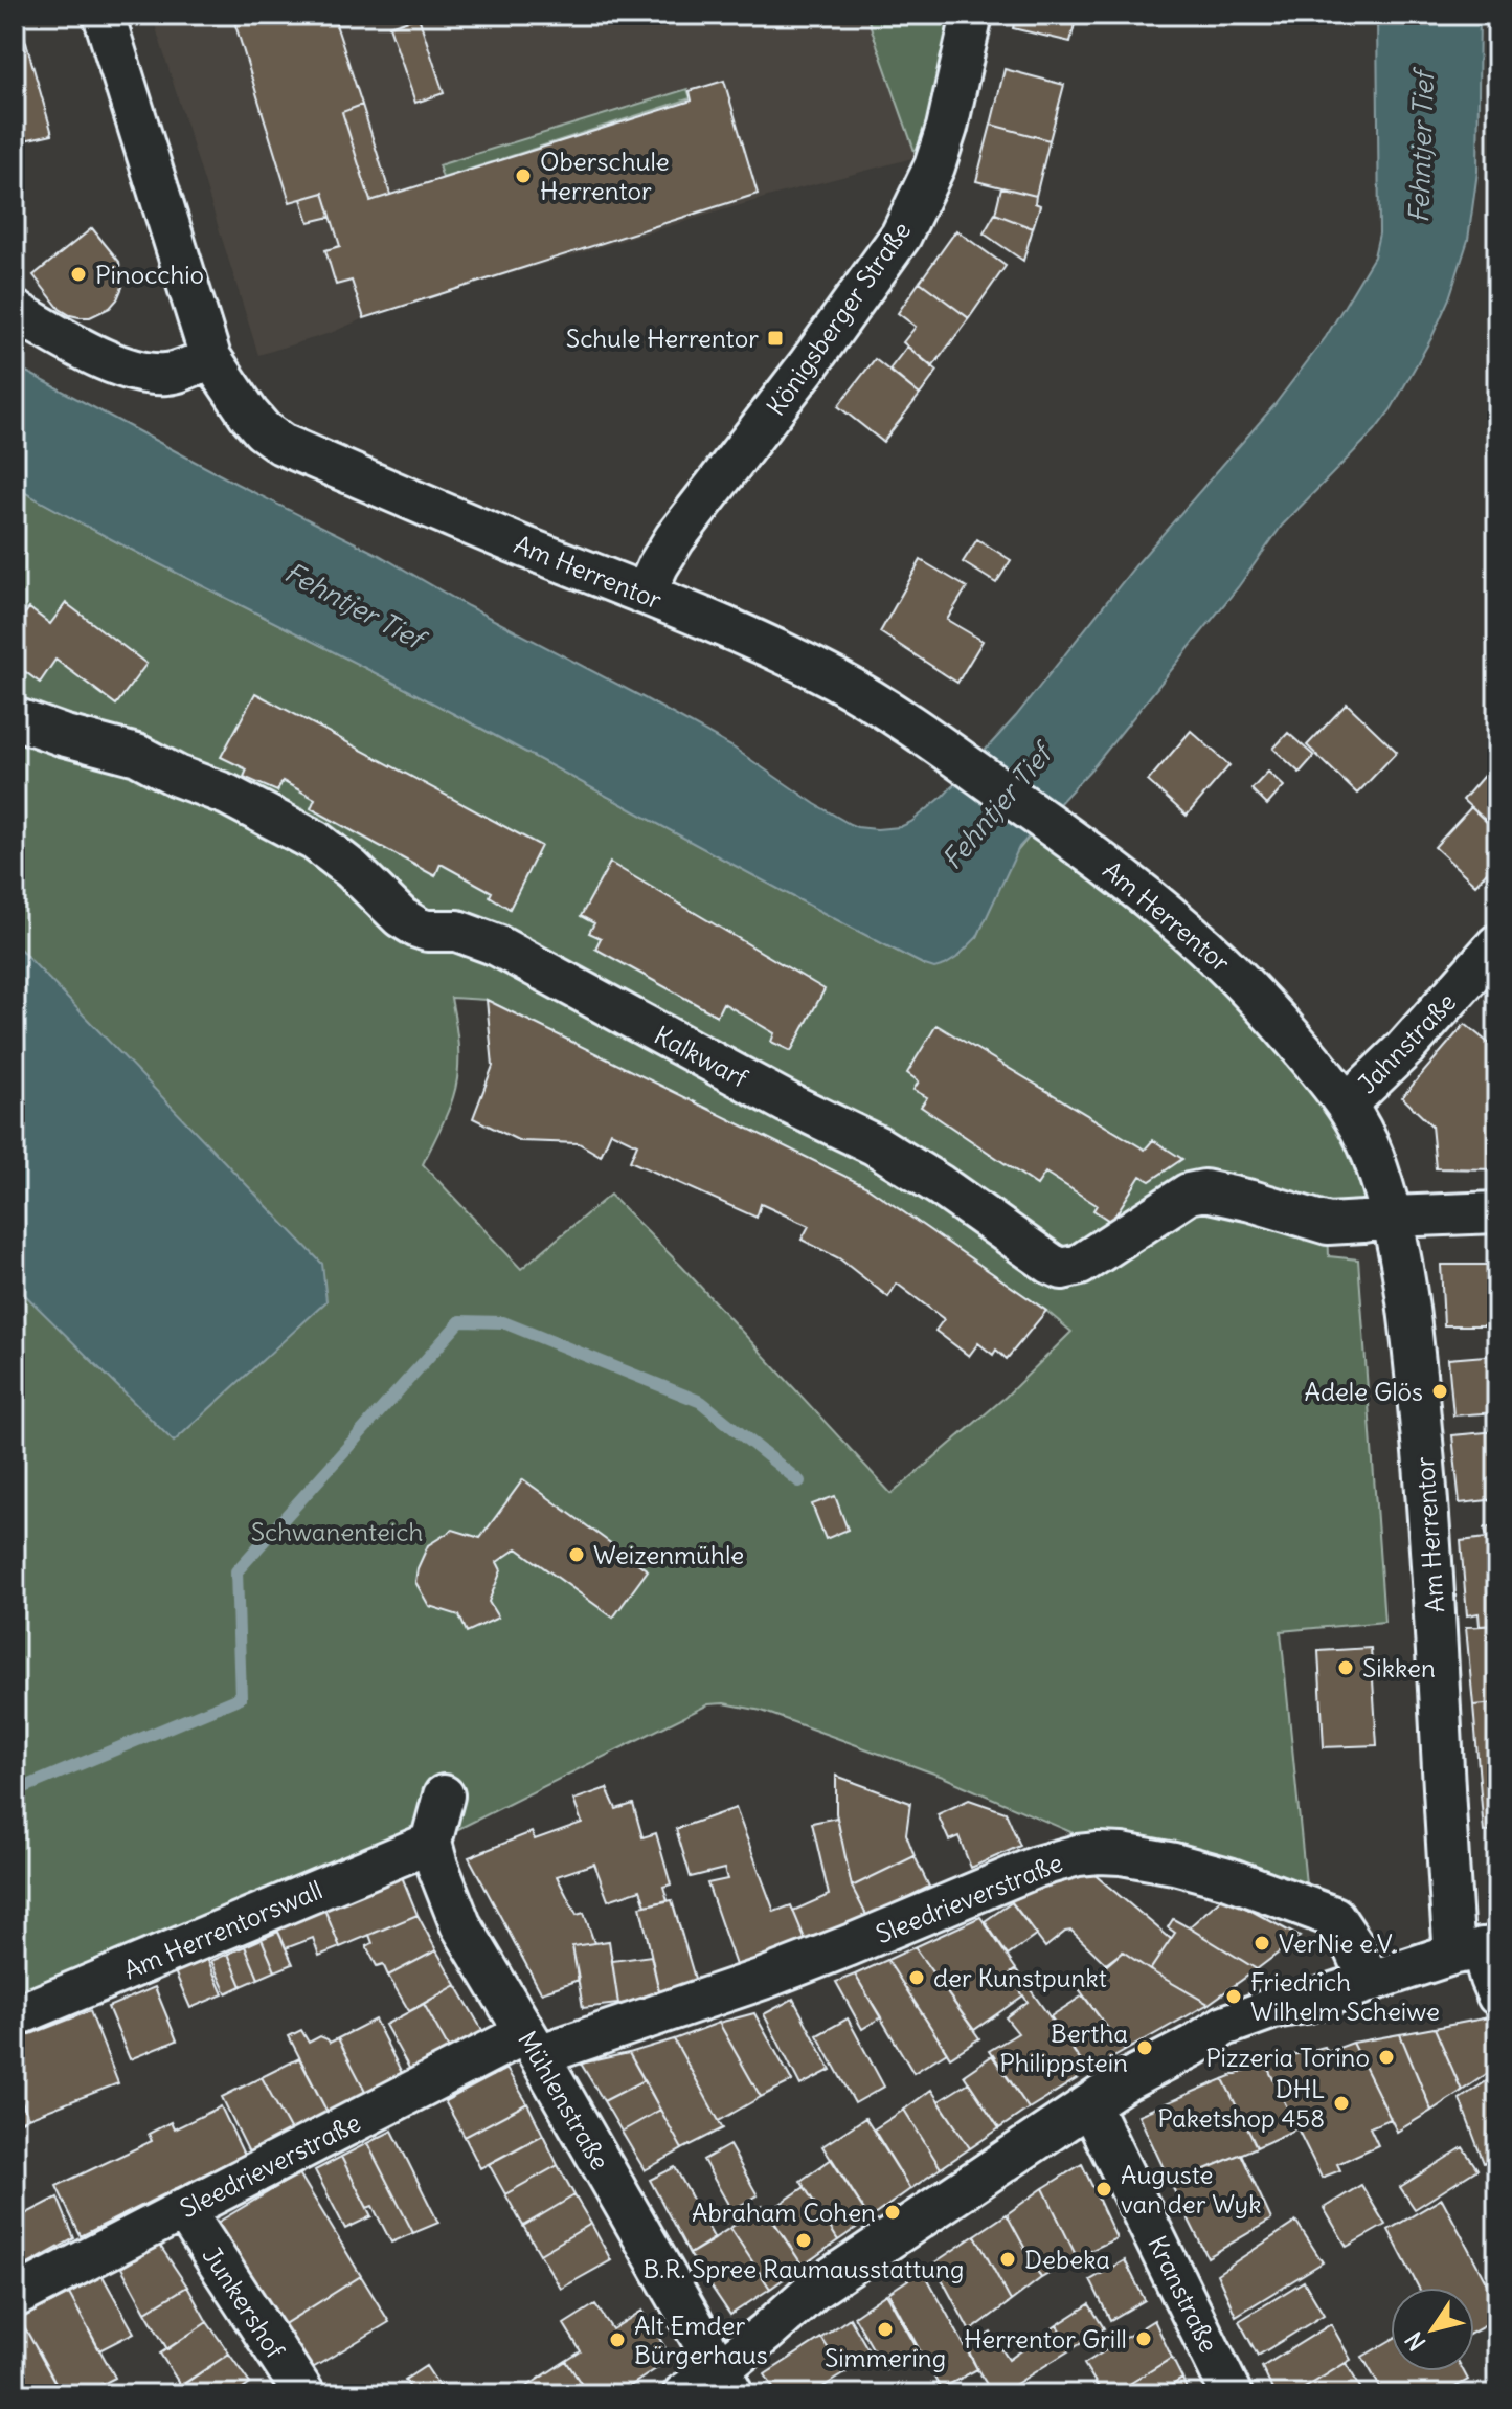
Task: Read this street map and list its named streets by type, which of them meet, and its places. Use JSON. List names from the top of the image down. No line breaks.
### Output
{"streets":{"street":["Königsberger Straße","Am Herrentor","Jahnstraße","Kalkwarf","Sleedrieverstraße","Am Herrentorswall","Mühlenstraße","Kranstraße","Junkershof"]},"crossings":[["Königsberger Straße","Am Herrentor"],["Am Herrentor","Jahnstraße"],["Am Herrentor","Kalkwarf"],["Sleedrieverstraße","Mühlenstraße"],["Sleedrieverstraße","Junkershof"],["Am Herrentorswall","Mühlenstraße"]],"water":["Fehntjer Tief"],"parks":["Schwanenteich"],"places":{"other":["Oberschule Herrentor","Pinocchio","Adele Glös","Weizenmühle","Sikken","VerNie e.V.","der Kunstpunkt","Friedrich Wilhelm Scheiwe","Bertha Philippstein","Pizzeria Torino","DHL Paketshop 458","Auguste van der Wyk","Abraham Cohen","B.R. Spree Raumausstattung","Debeka","Simmering","Herrentor Grill","Alt Emder Bürgerhaus"],"transit":["Schule Herrentor"]},"north":"bottom left"}
